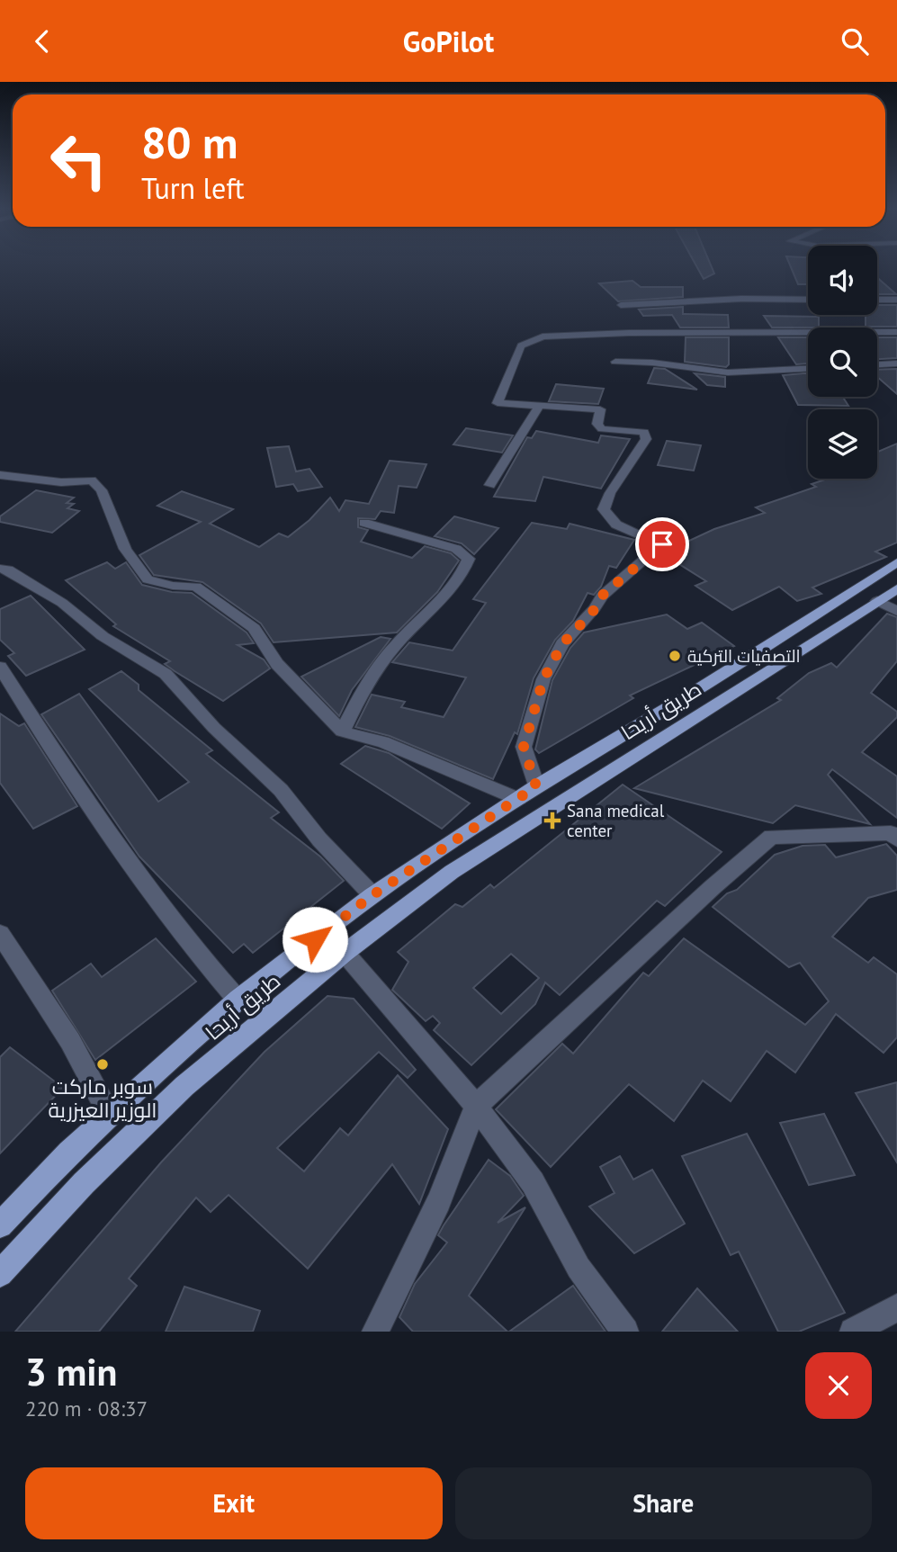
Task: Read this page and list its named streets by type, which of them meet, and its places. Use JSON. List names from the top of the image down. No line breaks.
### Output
{"streets":{"main road":["طريق أريحا"]},"places":{"other":["التصفيات التركية","سوبر ماركت الوزير العيزرية"],"health":["Sana medical center"]},"page":{"header":"GoPilot","turn":["80 m","Turn left"],"heading":["3 min","220 m · 08:37"],"buttons":["Exit","Share"]}}
